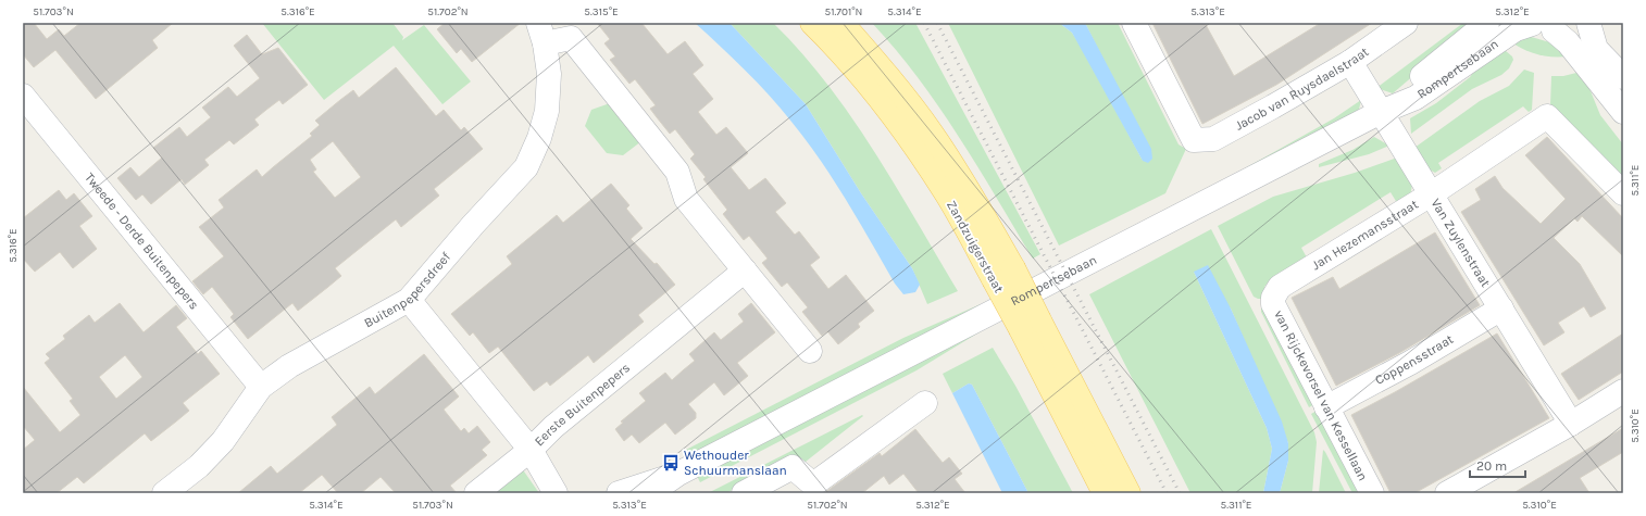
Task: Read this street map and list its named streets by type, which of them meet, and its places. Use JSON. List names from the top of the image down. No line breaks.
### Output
{"streets":{"main road":["Zandzuigerstraat"],"street":["Rompertsebaan","Jacob van Ruysdaelstraat","Jan Hezemansstraat","Tweede - Derde Buitenpepers","Van Zuylenstraat","Buitenpepersdreef","Coppensstraat","van Rijckevorsel van Kessellaan","Eerste Buitenpepers"]},"crossings":[["Rompertsebaan","Van Zuylenstraat"],["Jacob van Ruysdaelstraat","Van Zuylenstraat"],["Jan Hezemansstraat","Van Zuylenstraat"],["Jan Hezemansstraat","van Rijckevorsel van Kessellaan"],["Tweede - Derde Buitenpepers","Buitenpepersdreef"],["Van Zuylenstraat","Coppensstraat"],["Buitenpepersdreef","Eerste Buitenpepers"],["Coppensstraat","van Rijckevorsel van Kessellaan"]],"places":{"bus stop":["Wethouder Schuurmanslaan"]},"scale_bar":"20 m","coordinates":["51.703°N","5.316°E","51.702°N","5.315°E","51.701°N","5.314°E","5.313°E","5.312°E","5.311°E","5.310°E"]}
